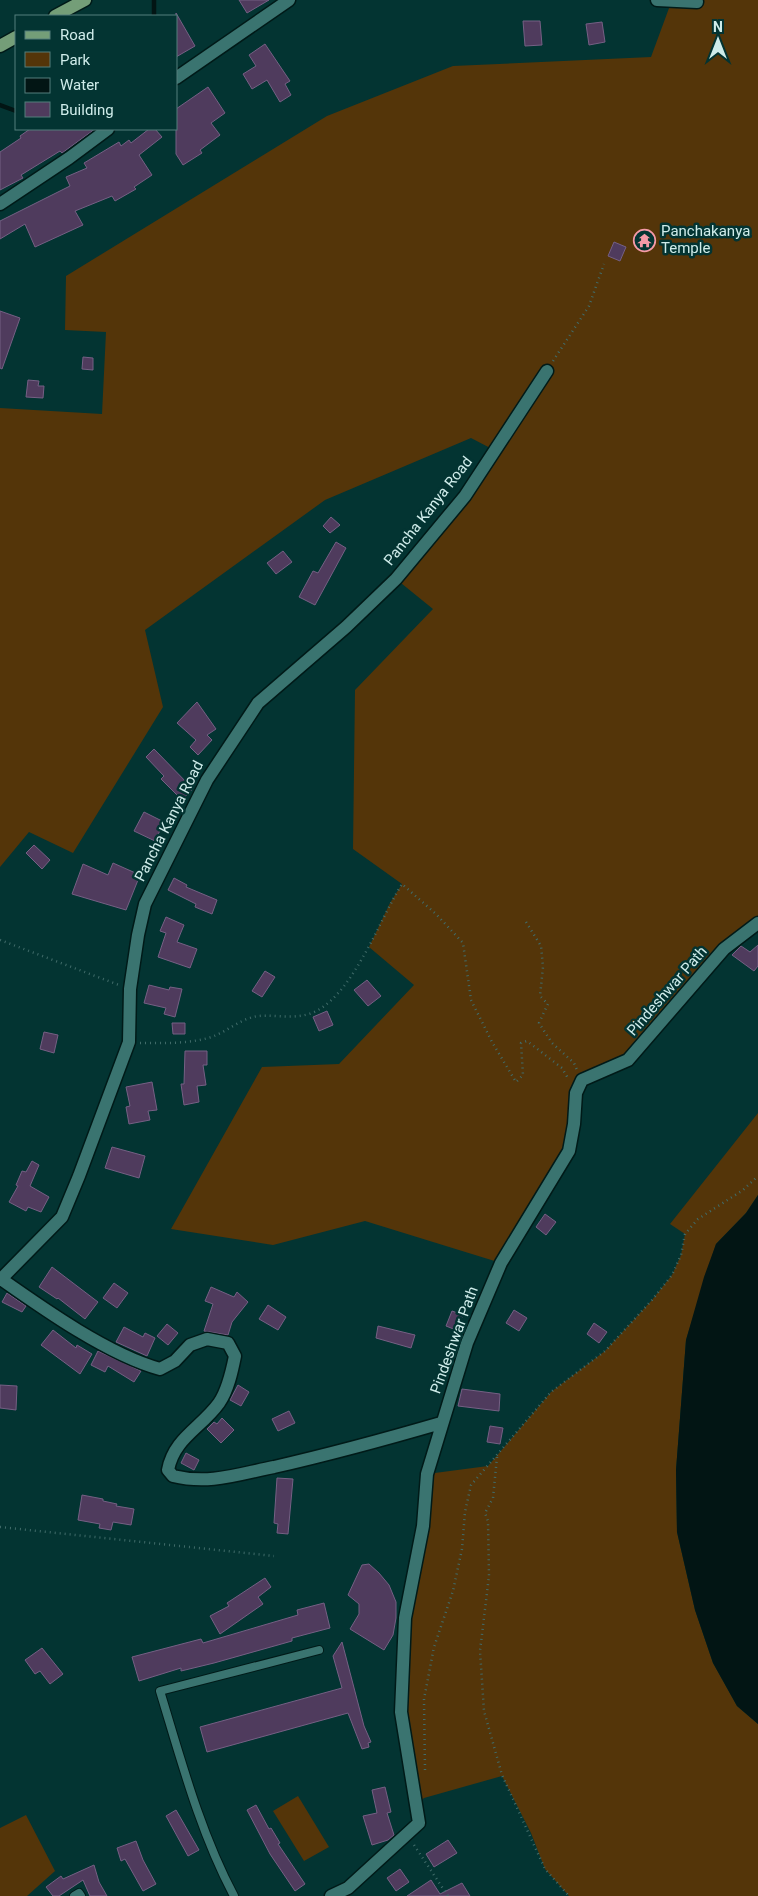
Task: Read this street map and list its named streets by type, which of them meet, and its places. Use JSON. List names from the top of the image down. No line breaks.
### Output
{"streets":{"street":["Pancha Kanya Road","Pindeshwar Path"]},"places":{"temple":["Panchakanya Temple"]},"legend":["Road","Park","Water","Building"],"north":"top"}
